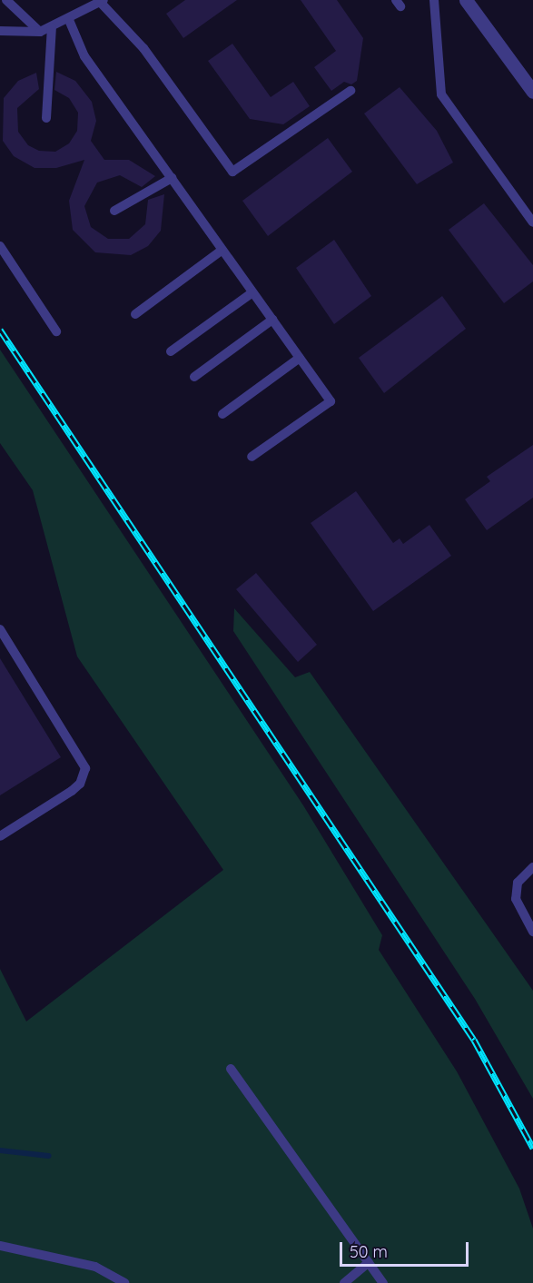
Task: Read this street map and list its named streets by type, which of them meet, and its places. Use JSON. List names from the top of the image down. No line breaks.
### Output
{"scale_bar":"50 m"}
